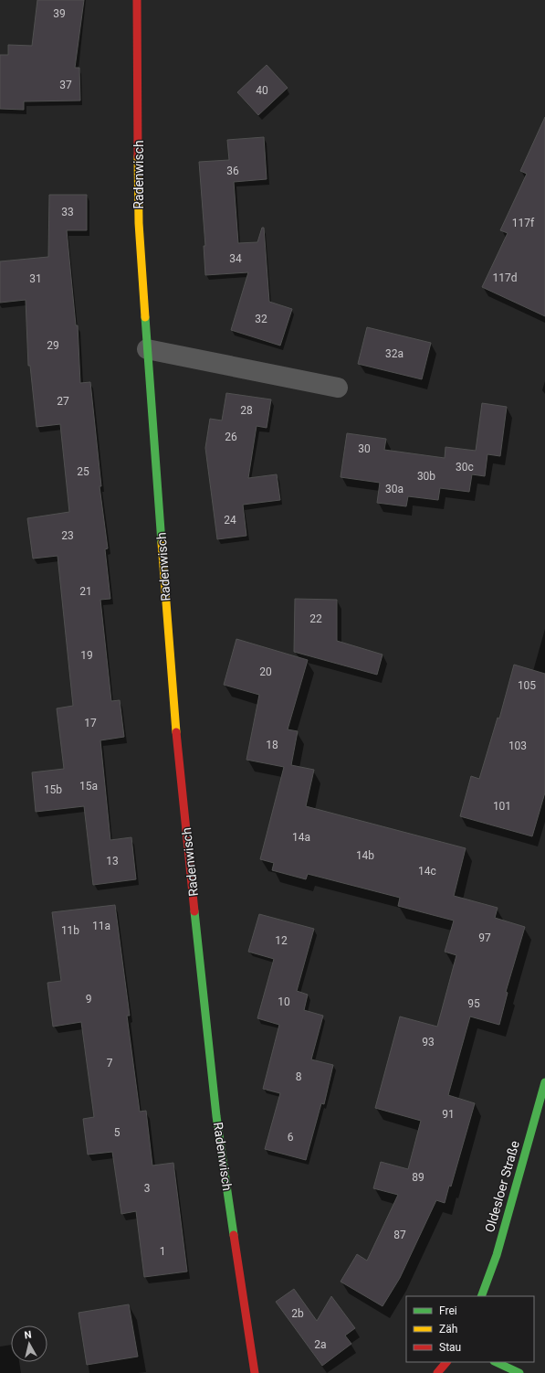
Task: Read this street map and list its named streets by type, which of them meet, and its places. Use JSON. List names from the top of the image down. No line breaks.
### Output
{"streets":{"street":["Radenwisch","Oldesloer Straße"]},"house_numbers":["39","37","40","36","33","117f","34","117d","31","32","29","32a","27","28","26","30","30c","25","30b","30a","24","23","21","22","19","20","105","17","18","103","15a","15b","101","14a","14b","13","14c","11a","11b","97","12","9","10","95","93","7","8","91","5","6","89","3","87","1","2b","2a"],"legend":["Frei","Zäh","Stau"],"north":"top"}
